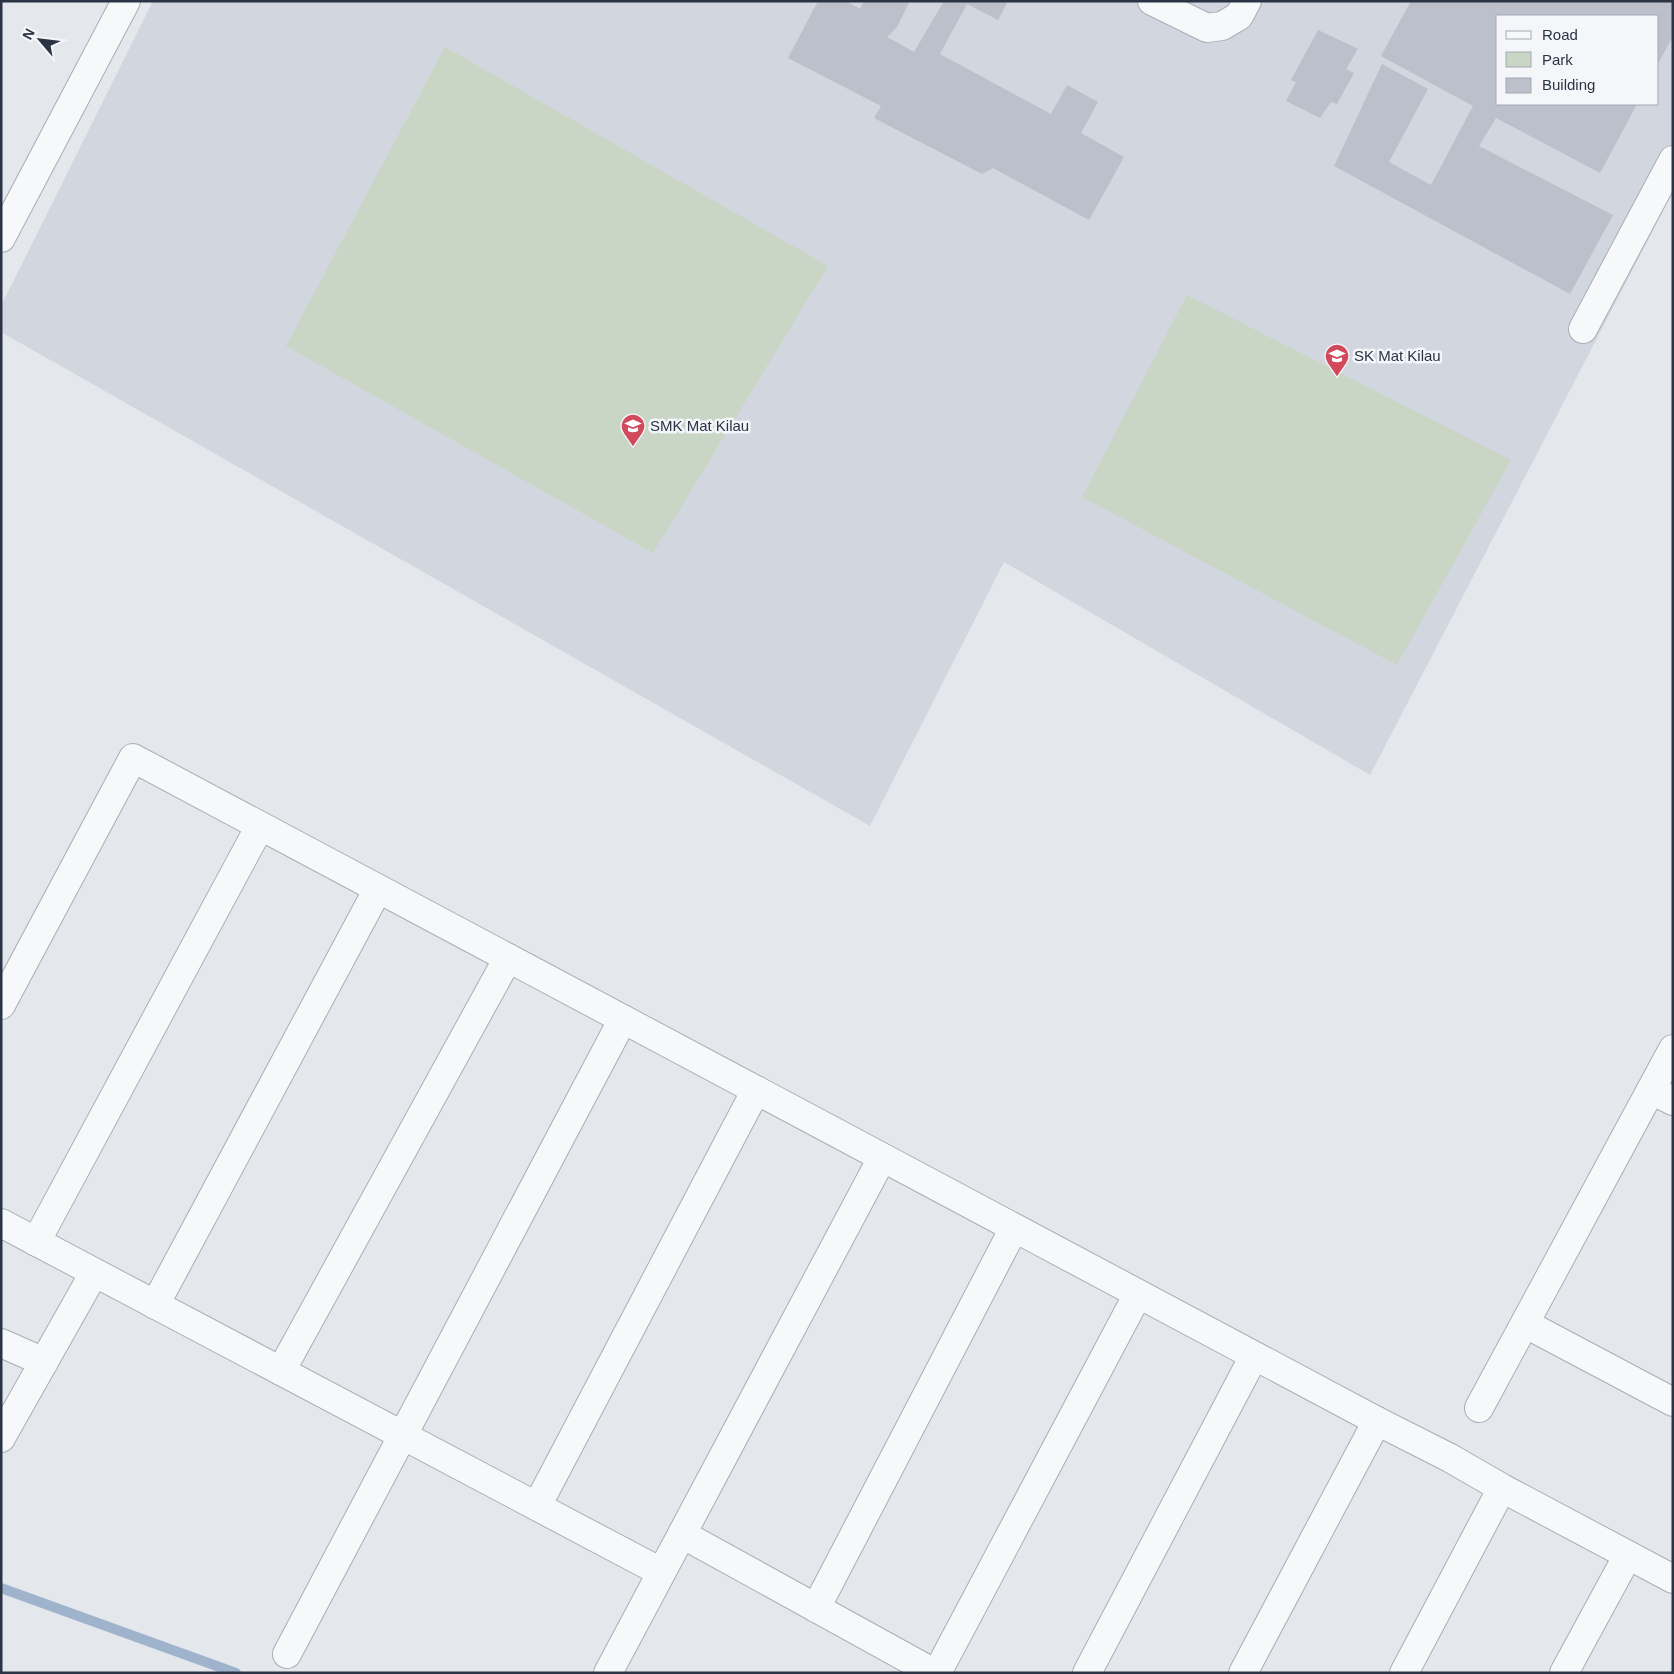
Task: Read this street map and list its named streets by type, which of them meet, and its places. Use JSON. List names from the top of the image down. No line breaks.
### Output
{"places":{"school or university":["SK Mat Kilau","SMK Mat Kilau"]},"legend":["Road","Park","Building"],"north":"top left"}
